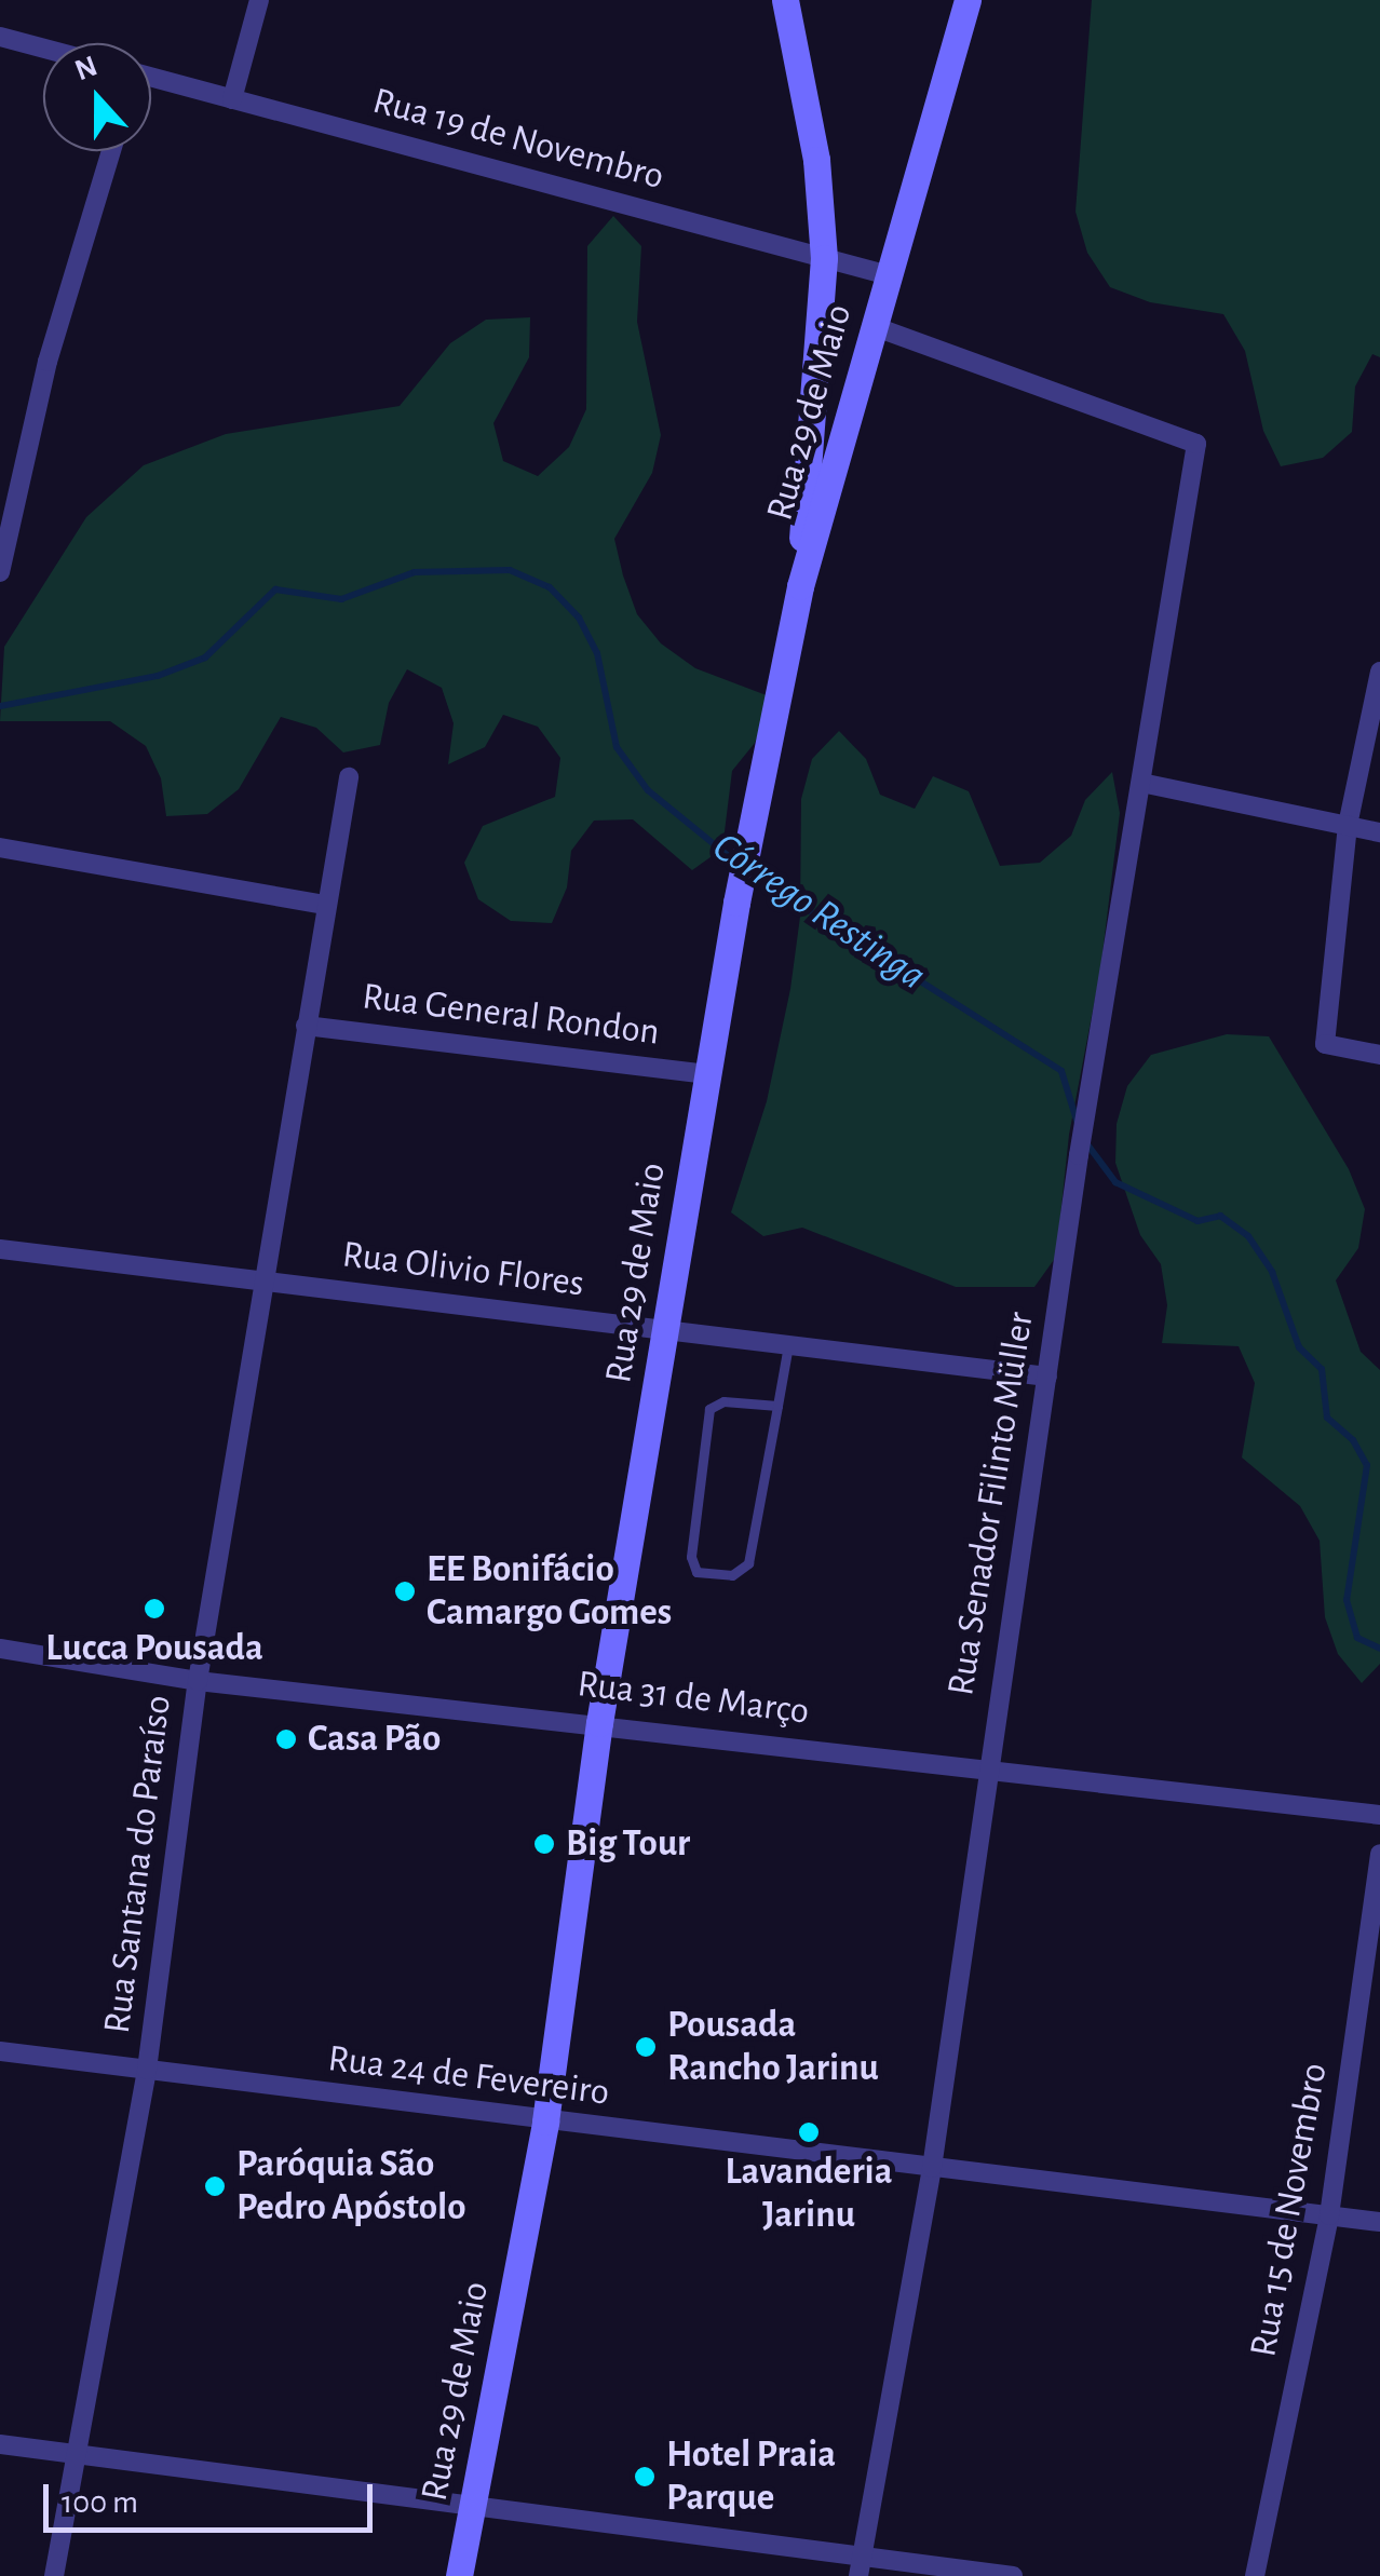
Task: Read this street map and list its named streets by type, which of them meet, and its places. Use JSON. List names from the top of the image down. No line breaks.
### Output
{"streets":{"main road":["Rua 29 de Maio"],"street":["Rua 19 de Novembro","Rua General Rondon","Rua Olivio Flores","Rua Senador Filinto Müller","Rua 31 de Março","Rua Santana do Paraíso","Rua 24 de Fevereiro","Rua 15 de Novembro"]},"crossings":[["Rua 19 de Novembro","Rua 29 de Maio"],["Rua 29 de Maio","Rua General Rondon"],["Rua 29 de Maio","Rua Olivio Flores"],["Rua 29 de Maio","Rua Senador Filinto Müller"],["Rua 29 de Maio","Rua 31 de Março"],["Rua 29 de Maio","Rua 24 de Fevereiro"],["Rua General Rondon","Rua Santana do Paraíso"],["Rua Olivio Flores","Rua Senador Filinto Müller"],["Rua Olivio Flores","Rua Santana do Paraíso"],["Rua Senador Filinto Müller","Rua 31 de Março"],["Rua Senador Filinto Müller","Rua 24 de Fevereiro"],["Rua 31 de Março","Rua Santana do Paraíso"],["Rua Santana do Paraíso","Rua 24 de Fevereiro"],["Rua 24 de Fevereiro","Rua 15 de Novembro"]],"water":["Córrego Restinga"],"places":["EE Bonifácio Camargo Gomes","Lucca Pousada","Casa Pão","Big Tour","Pousada Rancho Jarinu","Lavanderia Jarinu","Paróquia São Pedro Apóstolo","Hotel Praia Parque"],"scale_bar":"100 m","north":"top"}
